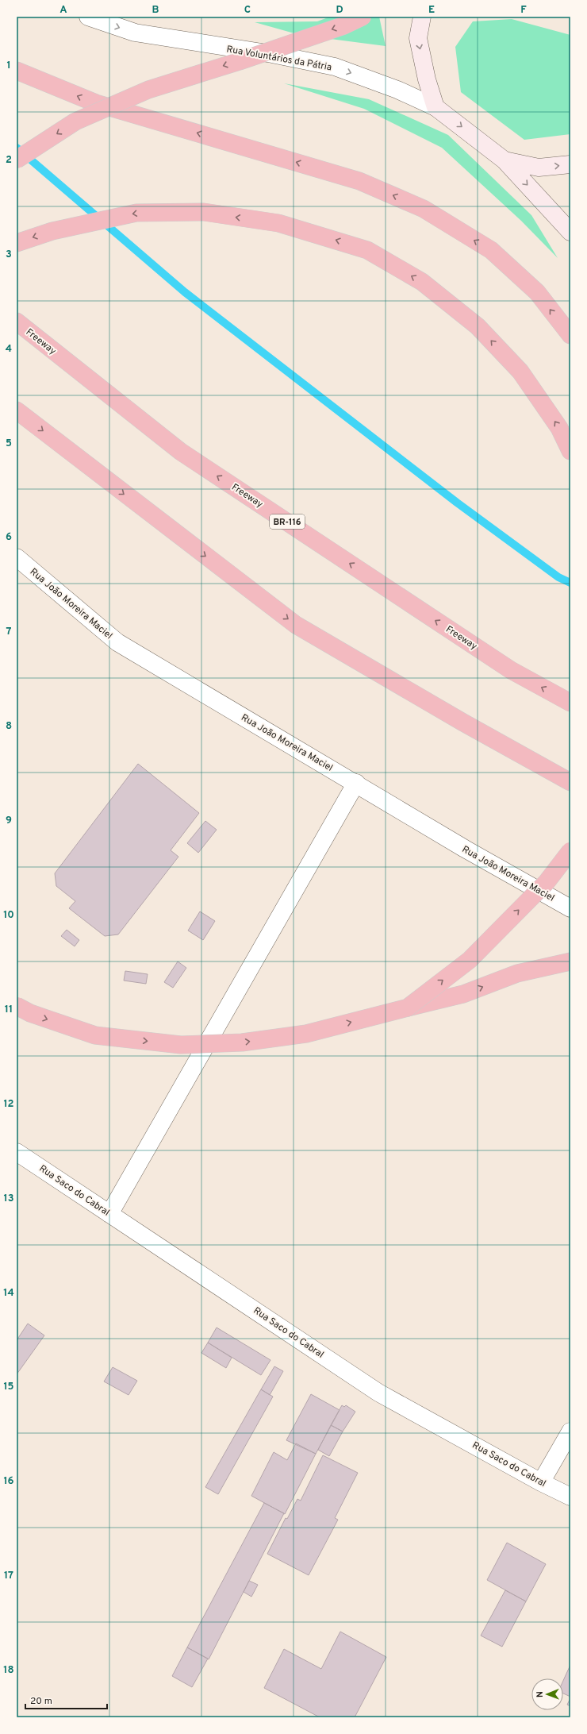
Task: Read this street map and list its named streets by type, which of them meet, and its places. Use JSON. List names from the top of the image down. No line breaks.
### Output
{"streets":{"highway":["Freeway","BR-116"],"main road":["Rua Voluntários da Pátria"],"street":["Rua João Moreira Maciel","Rua Saco do Cabral"]},"one_way":["Rua Voluntários da Pátria"],"scale_bar":"20 m","north":"left","grid":{"columns":["A","B","C","D","E","F"],"rows":["1","2","3","4","5","6","7","8","9","10","11","12","13","14","15","16","17","18"]}}
